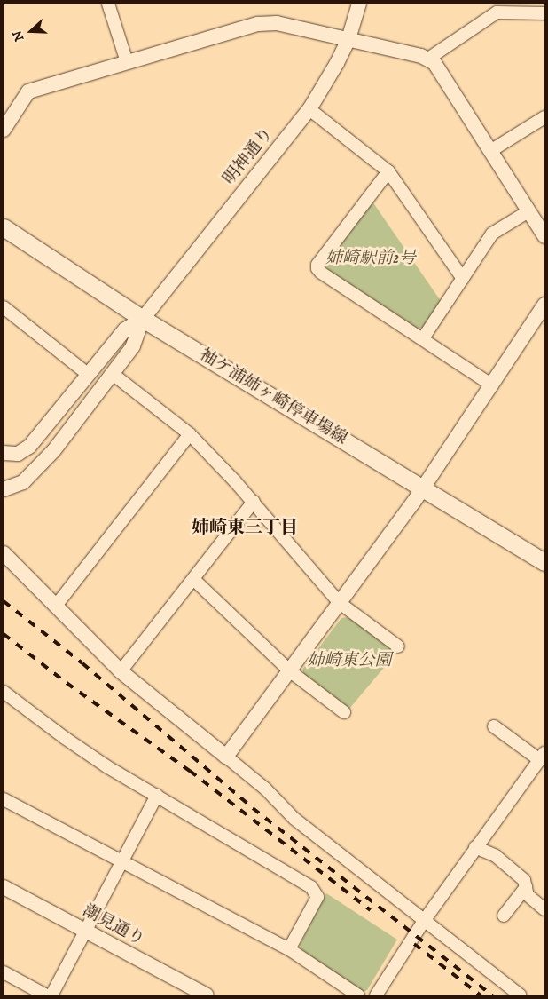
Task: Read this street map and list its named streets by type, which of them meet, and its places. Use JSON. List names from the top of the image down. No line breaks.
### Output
{"streets":{"main road":["袖ケ浦姉ヶ崎停車場線"],"street":["明神通り","潮見通り"]},"crossings":[["明神通り","袖ケ浦姉ヶ崎停車場線"]],"districts":["姉崎東三丁目"],"parks":["姉崎駅前2号","姉崎東公園"],"north":"left"}
